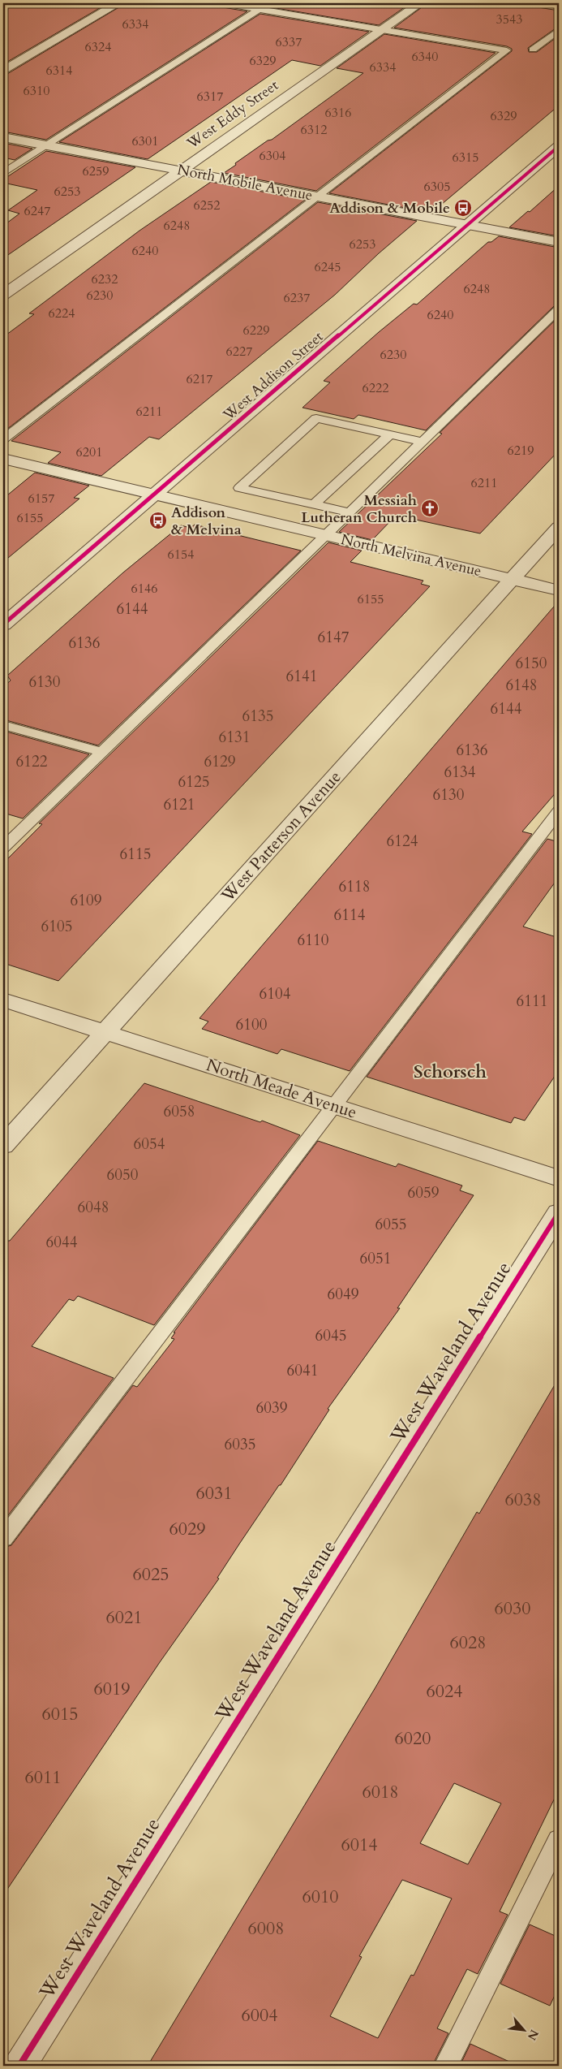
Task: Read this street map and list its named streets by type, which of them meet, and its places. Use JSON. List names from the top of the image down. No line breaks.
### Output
{"streets":{"street":["West Eddy Street","North Mobile Avenue","West Addison Street","North Melvina Avenue","West Patterson Avenue","North Meade Avenue","West Waveland Avenue"]},"crossings":[["West Eddy Street","North Mobile Avenue"],["North Mobile Avenue","West Addison Street"],["West Addison Street","North Melvina Avenue"],["North Melvina Avenue","West Patterson Avenue"],["West Patterson Avenue","North Meade Avenue"]],"districts":["Schorsch"],"places":{"bus stop":["Addison & Mobile","Addison & Melvina"],"church":["Messiah Lutheran Church"]},"house_numbers":["3543","6334","6337","6324","6340","6329","6334","6314","6310","6317","6316","6329","6312","6301","6304","6315","6259","6305","6253","6252","6247","6248","6253","6240","6245","6232","6248","6230","6237","6224","6240","6229","6227","6230","6217","6222","6211","6219","6201","6211","6157","6155","6154","6146","6155","6144","6147","6136","6150","6141","6130","6148","6144","6135","6131","6136","6122","6129","6134","6125","6130","6121","6124","6115","6118","6109","6114","6105","6110","6104","6111","6100","6058","6054","6050","6059","6048","6055","6044","6051","6049","6045","6041","6039","6035","6031","6038","6029","6025","6030","6021","6028","6019","6024","6015","6020","6011","6018","6014","6010","6008","6004"],"north":"bottom right"}
